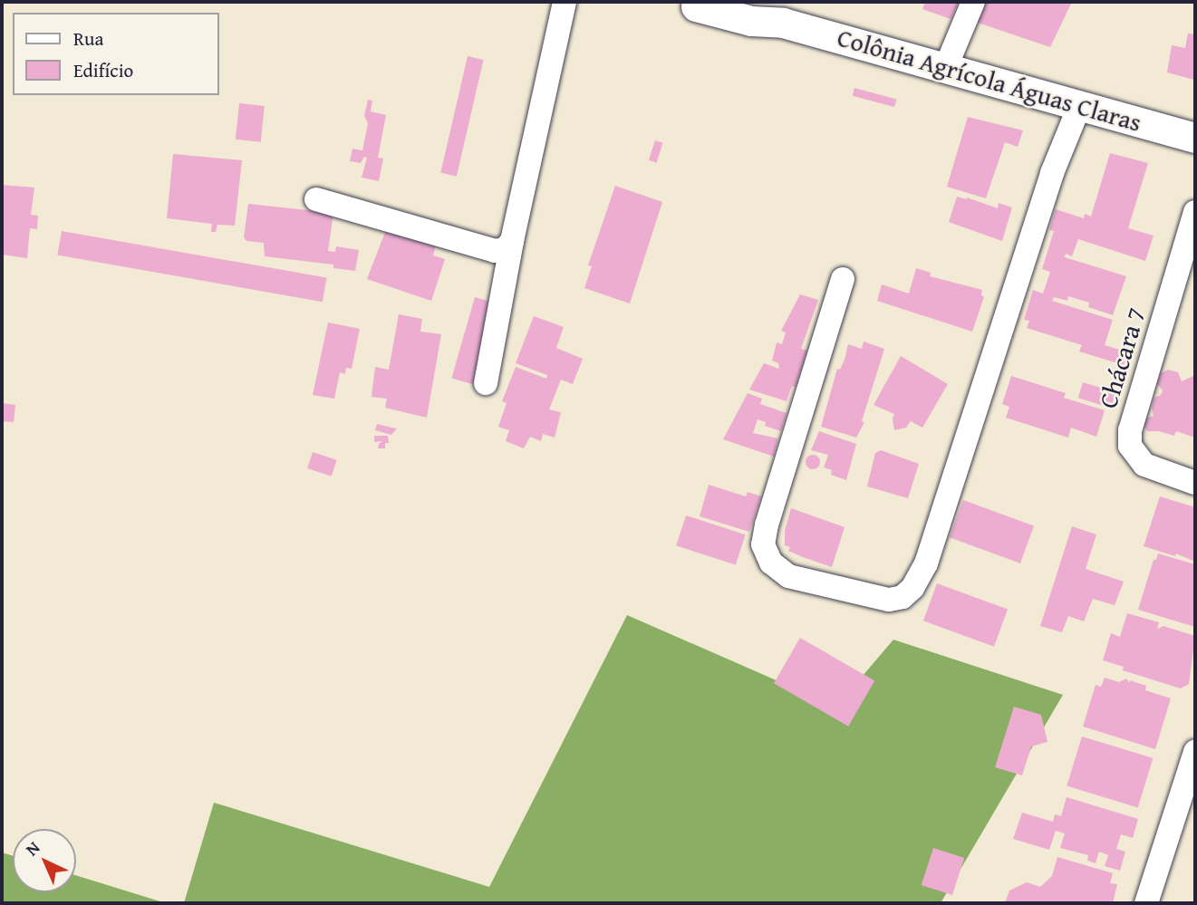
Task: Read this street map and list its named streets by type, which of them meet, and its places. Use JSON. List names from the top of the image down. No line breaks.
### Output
{"streets":{"main road":["Colônia Agrícola Águas Claras"],"street":["Chácara 7"]},"legend":["Rua","Edifício"],"north":"top left"}
